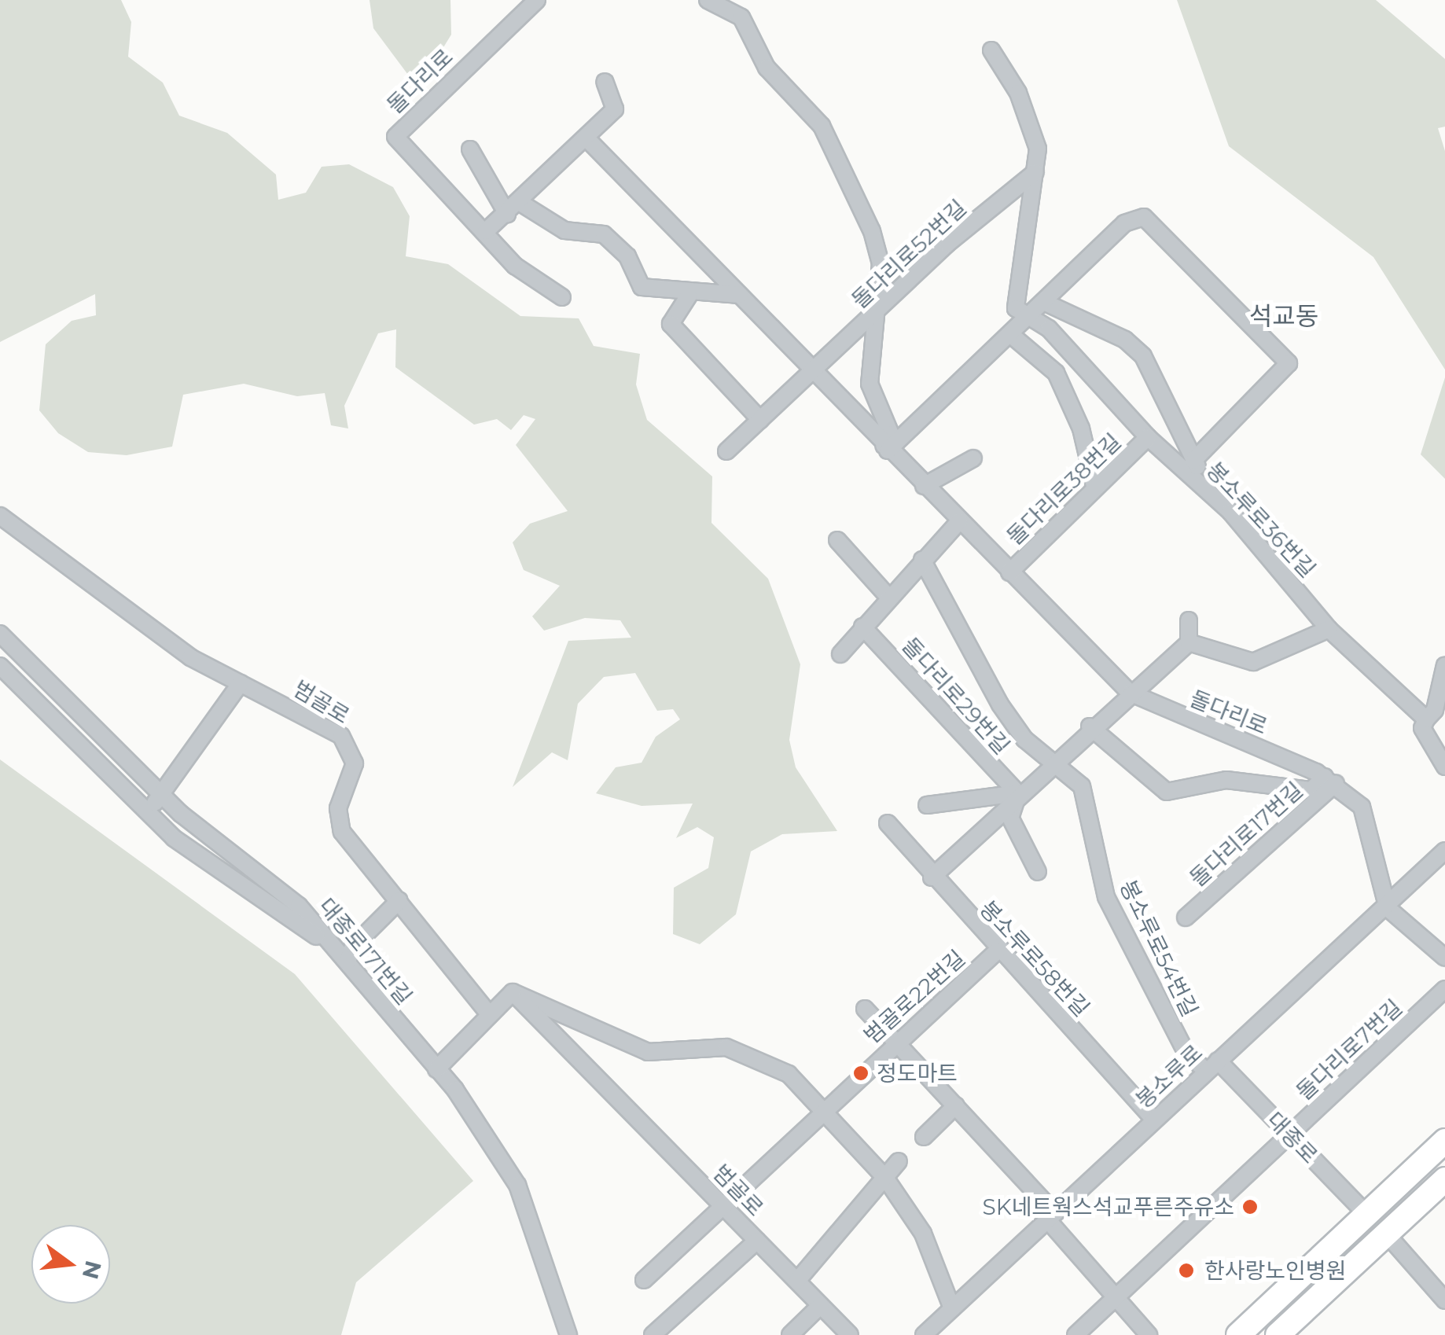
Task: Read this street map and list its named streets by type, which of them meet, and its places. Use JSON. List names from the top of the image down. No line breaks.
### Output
{"streets":{"street":["돌다리로","돌다리로52번길","돌다리로38번길","봉소루로36번길","돌다리로29번길","범골로","돌다리로17번길","봉소루로54번길","대종로171번길","봉소루로58번길","범골로22번길","돌다리로7번길","봉소루로","대종로"]},"crossings":[["돌다리로","돌다리로52번길"],["돌다리로","돌다리로38번길"],["돌다리로","돌다리로17번길"],["돌다리로","봉소루로"],["돌다리로38번길","봉소루로36번길"],["범골로","범골로22번길"],["봉소루로54번길","봉소루로"],["봉소루로54번길","대종로"],["봉소루로58번길","범골로22번길"],["봉소루로58번길","봉소루로"],["돌다리로7번길","대종로"],["봉소루로","대종로"]],"districts":["석교동"],"places":["정도마트","SK네트웍스석교푸른주유소","한사랑노인병원"],"north":"right"}
